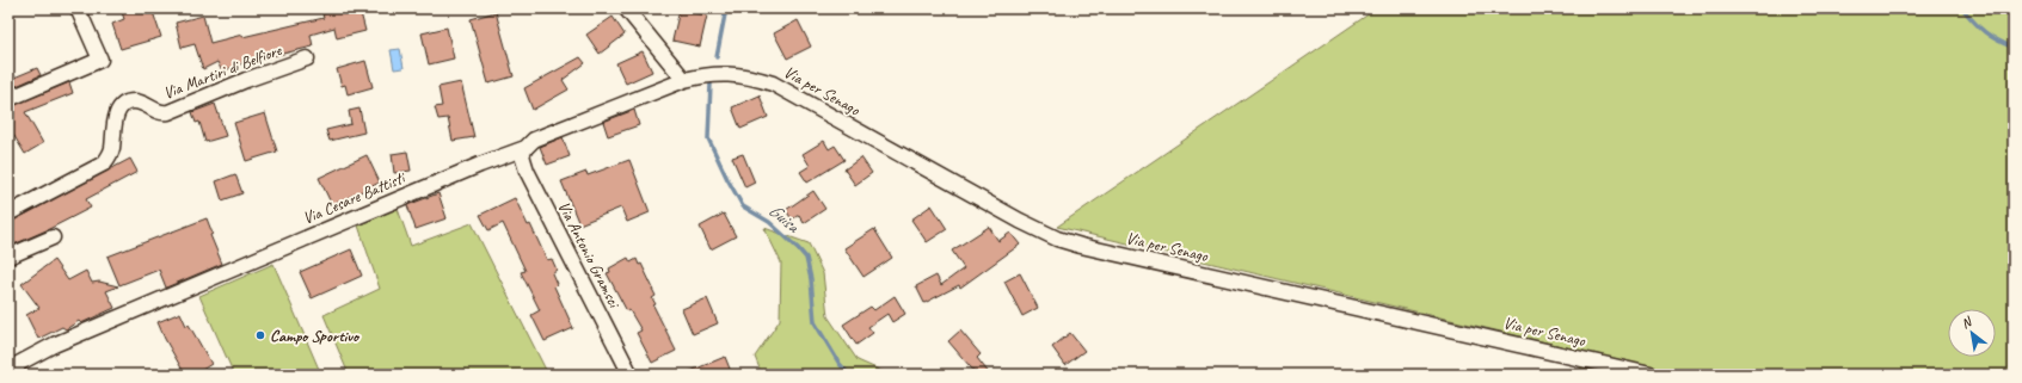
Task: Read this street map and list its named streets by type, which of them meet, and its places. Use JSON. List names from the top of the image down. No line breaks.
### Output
{"streets":{"street":["Via Martiri di Belfiore","Via per Senago","Via Cesare Battisti","Via Antonio Gramsci"]},"crossings":[["Via per Senago","Via Cesare Battisti"],["Via Cesare Battisti","Via Antonio Gramsci"]],"water":["Guisa"],"places":["Campo Sportivo"],"north":"top left"}
